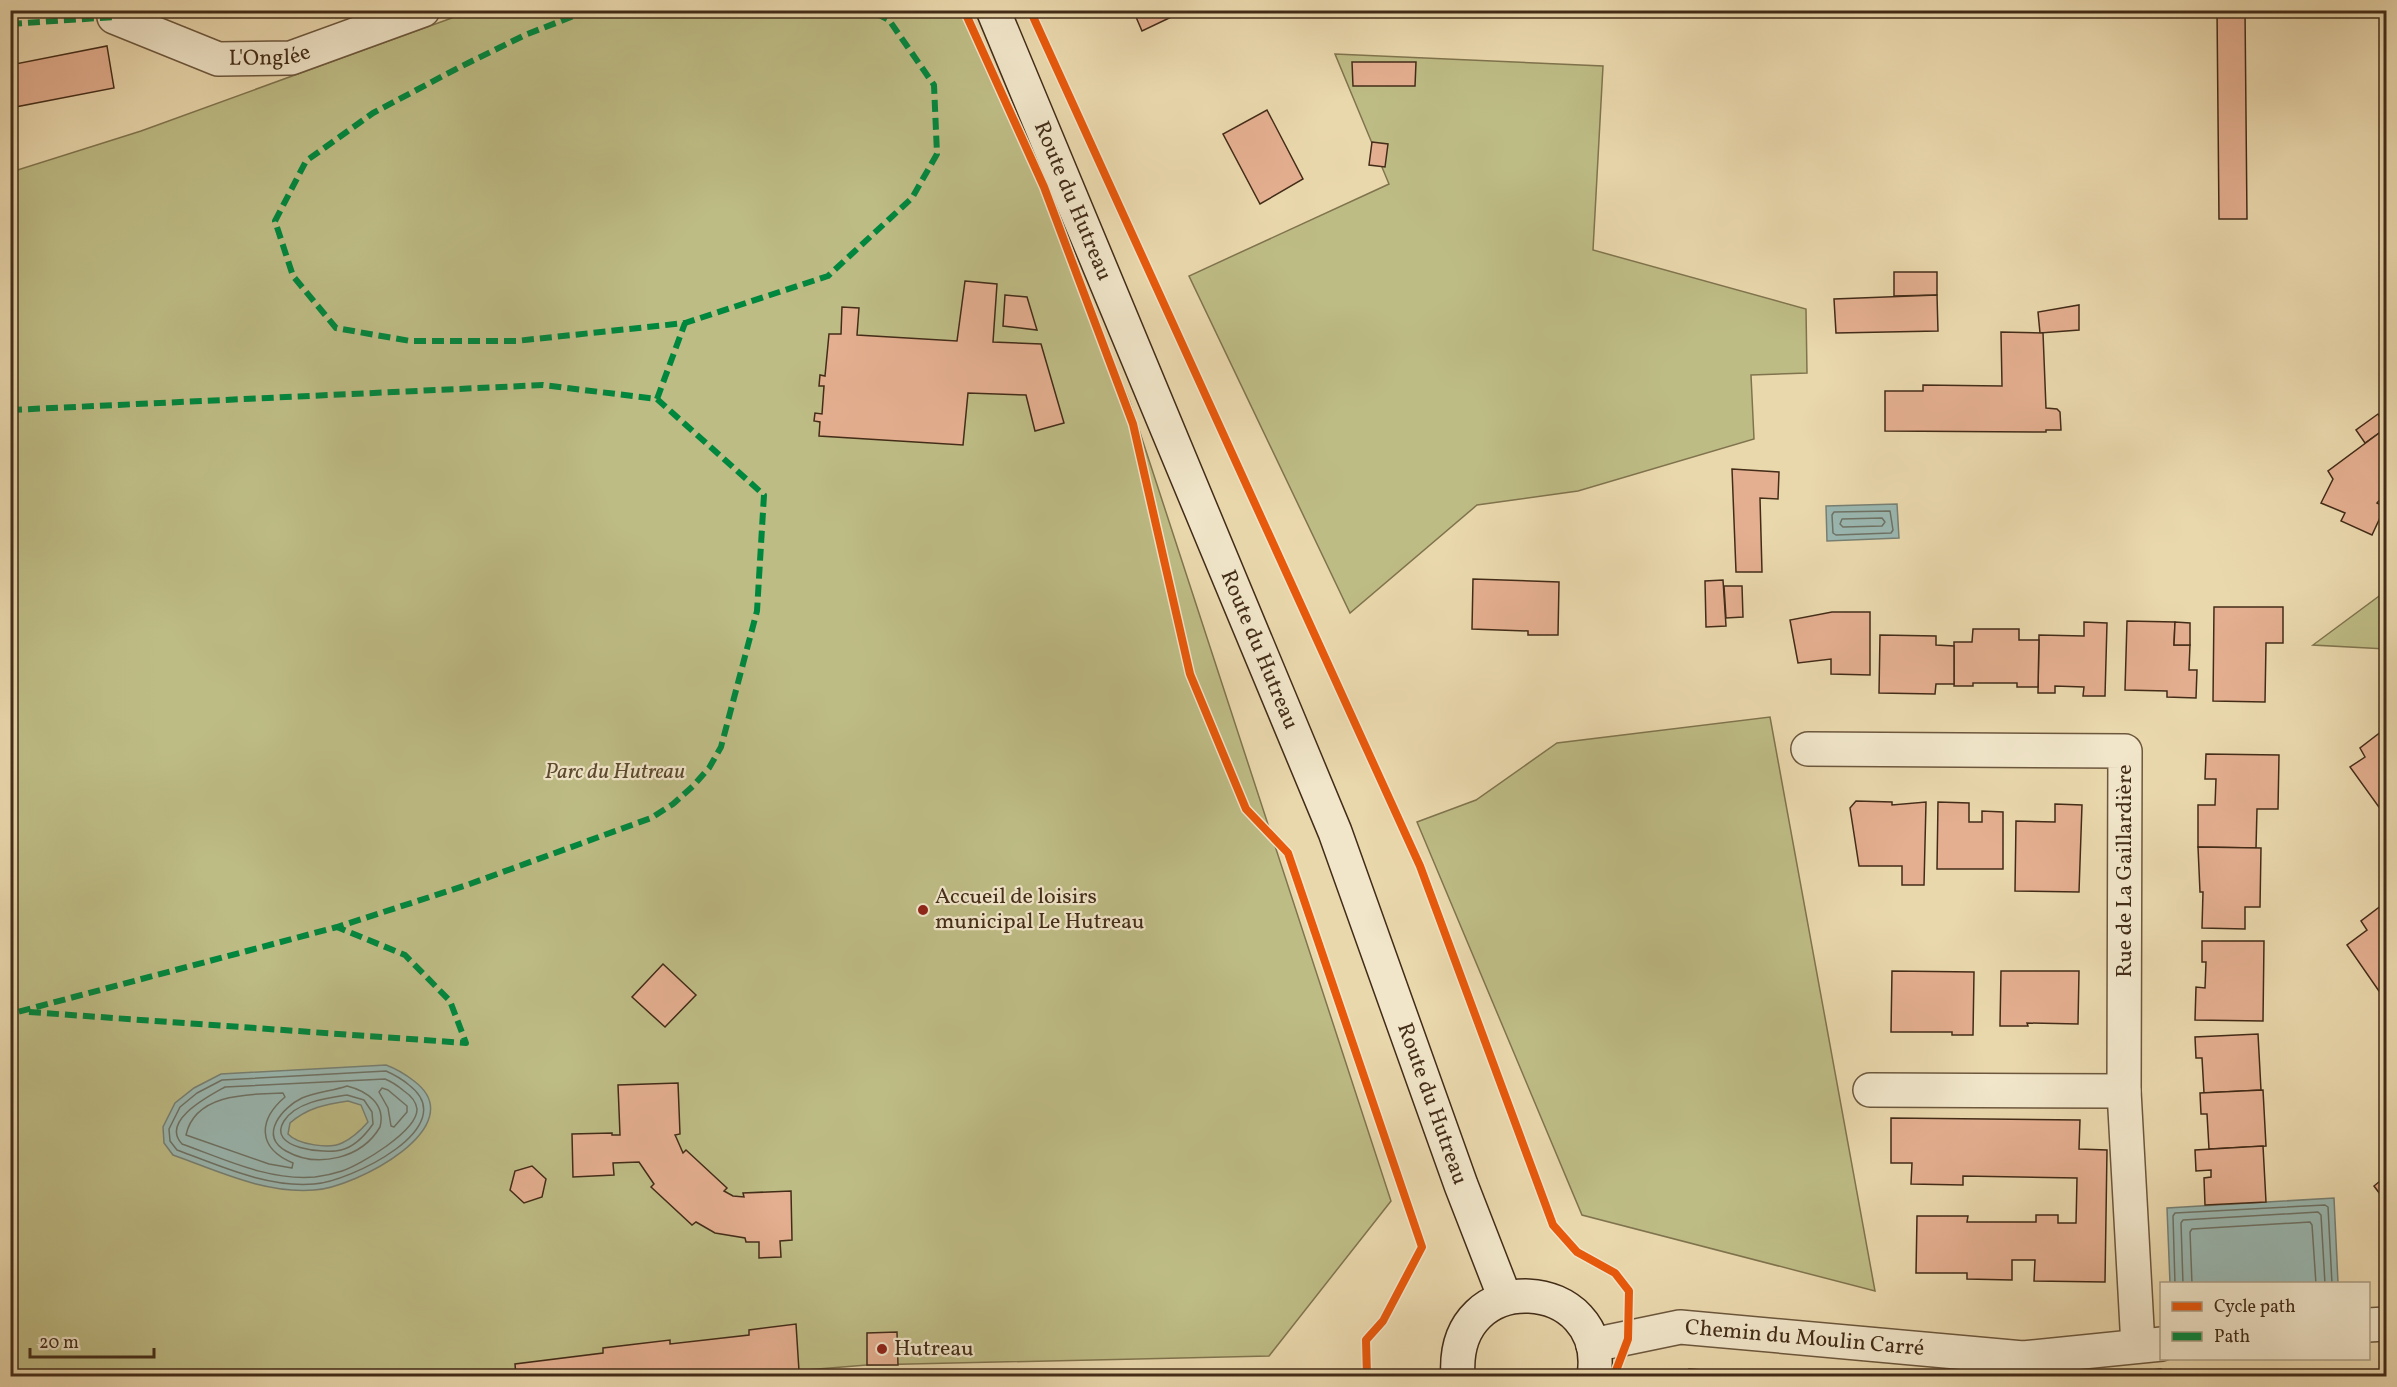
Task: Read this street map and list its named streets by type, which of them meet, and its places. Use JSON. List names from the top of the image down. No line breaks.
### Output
{"streets":{"street":["L'Onglée","Route du Hutreau","Rue de La Gaillardière","Chemin du Moulin Carré"]},"crossings":[["Rue de La Gaillardière","Chemin du Moulin Carré"]],"parks":["Parc du Hutreau"],"places":["Accueil de loisirs municipal Le Hutreau","Hutreau"],"legend":["Cycle path","Path"],"scale_bar":"20 m"}
